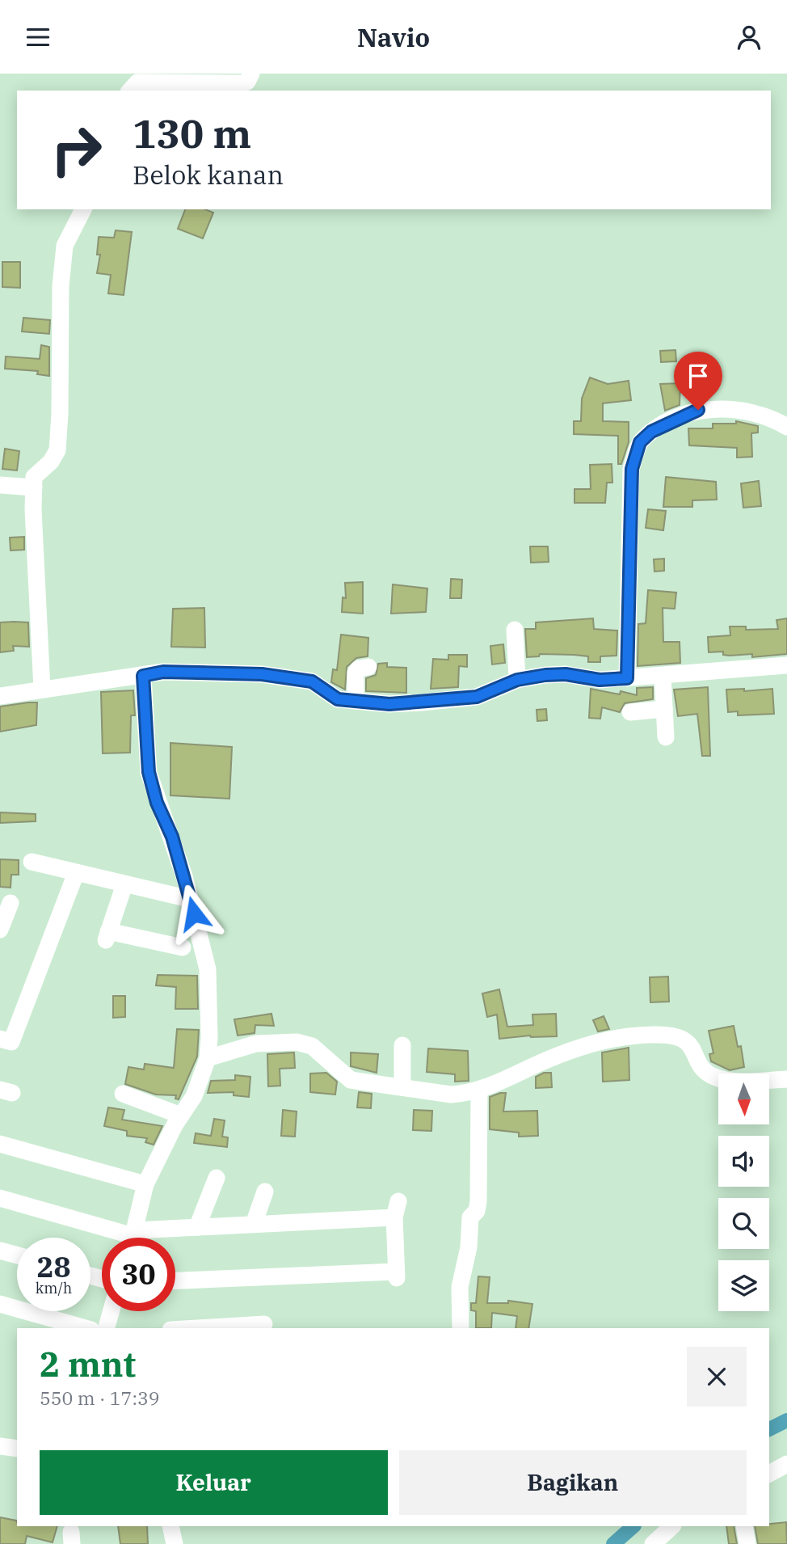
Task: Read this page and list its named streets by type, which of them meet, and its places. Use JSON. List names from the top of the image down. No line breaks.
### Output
{"north":"bottom","page":{"header":"Navio","turn":["130 m","Belok kanan"],"speed":"28 km/h","limit":"30","heading":["2 mnt","550 m · 17:39"],"buttons":["Keluar","Bagikan"]}}
